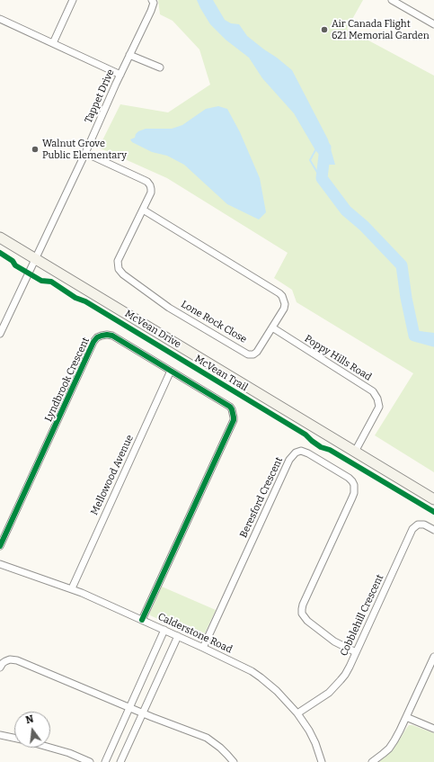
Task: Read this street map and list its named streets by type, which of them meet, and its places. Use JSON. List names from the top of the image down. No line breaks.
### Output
{"streets":{"main road":["McVean Drive"],"street":["Tappet Drive","Lone Rock Close","Poppy Hills Road","Lyndbrook Crescent","Mellowood Avenue","Beresford Crescent","Cobblehill Crescent","Calderstone Road"],"cycle path":["McVean Trail"]},"crossings":[["Tappet Drive","Lone Rock Close"],["Tappet Drive","McVean Drive"],["Lone Rock Close","Poppy Hills Road"],["McVean Drive","Poppy Hills Road"],["Lyndbrook Crescent","Mellowood Avenue"],["Lyndbrook Crescent","Calderstone Road"],["Mellowood Avenue","Calderstone Road"],["Beresford Crescent","Cobblehill Crescent"],["Beresford Crescent","Calderstone Road"],["Cobblehill Crescent","Calderstone Road"]],"places":["Air Canada Flight 621 Memorial Garden","Walnut Grove Public Elementary"],"north":"top"}
